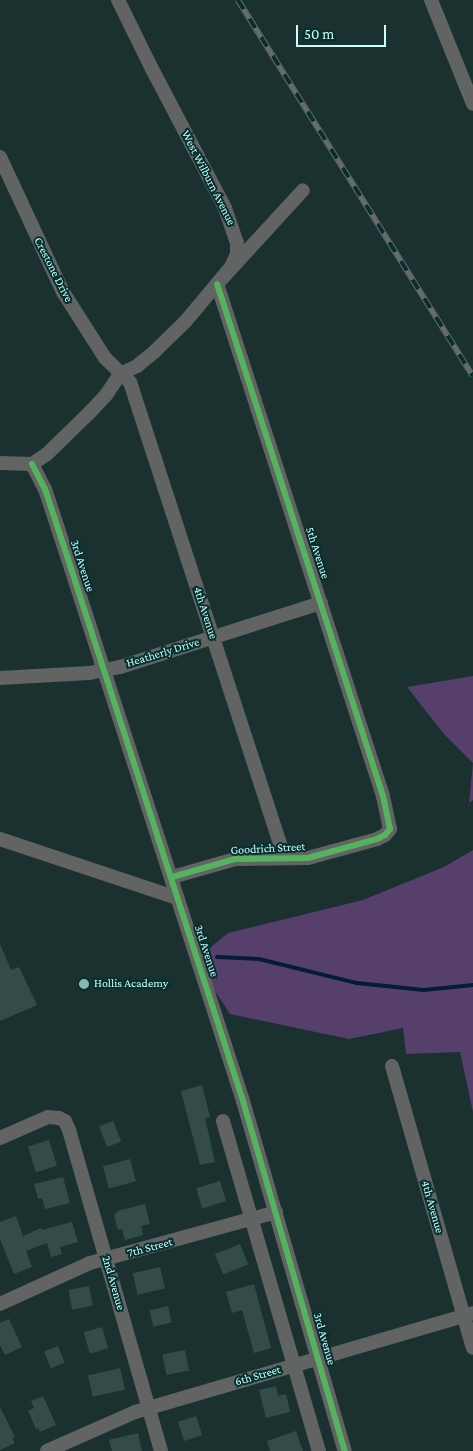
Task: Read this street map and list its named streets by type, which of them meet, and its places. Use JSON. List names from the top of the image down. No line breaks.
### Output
{"streets":{"street":["West Wilburn Avenue","Crestone Drive","5th Avenue","3rd Avenue","4th Avenue","Heatherly Drive","Goodrich Street","7th Street","2nd Avenue","6th Street"]},"crossings":[["West Wilburn Avenue","Crestone Drive"],["West Wilburn Avenue","5th Avenue"],["West Wilburn Avenue","3rd Avenue"],["West Wilburn Avenue","4th Avenue"],["Crestone Drive","4th Avenue"],["5th Avenue","Heatherly Drive"],["5th Avenue","Goodrich Street"],["3rd Avenue","Heatherly Drive"],["3rd Avenue","Goodrich Street"],["3rd Avenue","7th Street"],["3rd Avenue","6th Street"],["4th Avenue","Heatherly Drive"],["4th Avenue","Goodrich Street"],["4th Avenue","6th Street"],["7th Street","2nd Avenue"],["2nd Avenue","6th Street"]],"places":["Hollis Academy"],"scale_bar":"50 m"}
